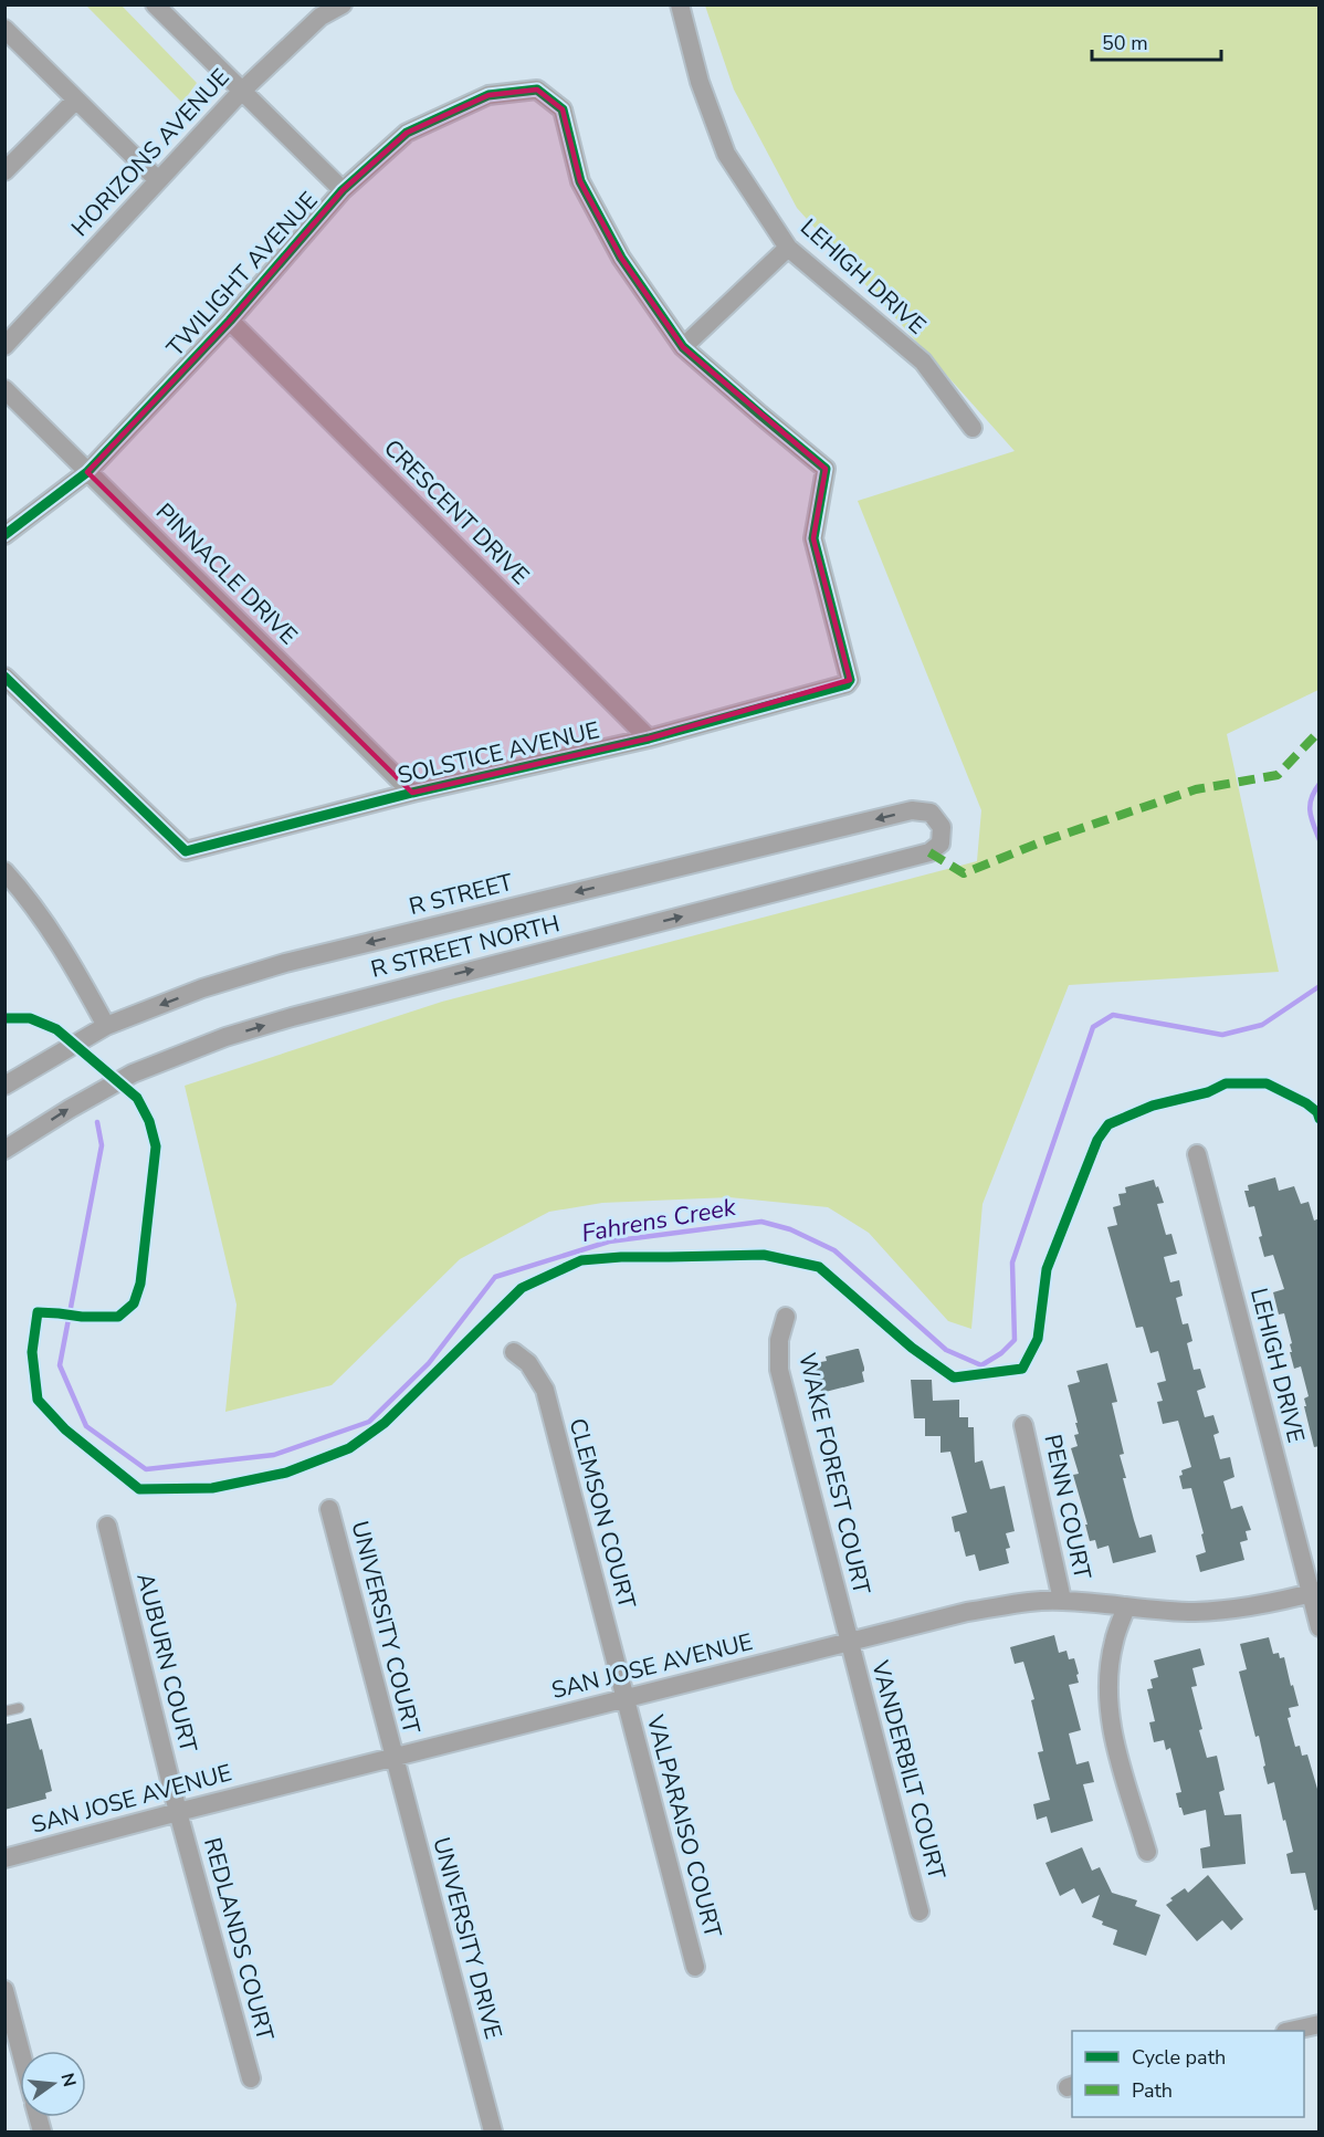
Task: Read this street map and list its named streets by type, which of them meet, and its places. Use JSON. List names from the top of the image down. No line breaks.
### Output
{"streets":{"street":["HORIZONS AVENUE","TWILIGHT AVENUE","LEHIGH DRIVE","CRESCENT DRIVE","PINNACLE DRIVE","SOLSTICE AVENUE","R STREET","R STREET NORTH","WAKE FOREST COURT","PENN COURT","CLEMSON COURT","UNIVERSITY COURT","AUBURN COURT","SAN JOSE AVENUE","VANDERBILT COURT","VALPARAISO COURT","UNIVERSITY DRIVE","REDLANDS COURT"]},"crossings":[["TWILIGHT AVENUE","CRESCENT DRIVE"],["TWILIGHT AVENUE","PINNACLE DRIVE"],["TWILIGHT AVENUE","SOLSTICE AVENUE"],["LEHIGH DRIVE","SAN JOSE AVENUE"],["CRESCENT DRIVE","SOLSTICE AVENUE"],["PINNACLE DRIVE","SOLSTICE AVENUE"],["R STREET","R STREET NORTH"],["WAKE FOREST COURT","SAN JOSE AVENUE"],["WAKE FOREST COURT","VANDERBILT COURT"],["PENN COURT","SAN JOSE AVENUE"],["CLEMSON COURT","SAN JOSE AVENUE"],["CLEMSON COURT","VALPARAISO COURT"],["UNIVERSITY COURT","SAN JOSE AVENUE"],["UNIVERSITY COURT","UNIVERSITY DRIVE"],["AUBURN COURT","SAN JOSE AVENUE"],["AUBURN COURT","REDLANDS COURT"],["SAN JOSE AVENUE","VANDERBILT COURT"],["SAN JOSE AVENUE","VALPARAISO COURT"],["SAN JOSE AVENUE","UNIVERSITY DRIVE"],["SAN JOSE AVENUE","REDLANDS COURT"]],"one_way":["R STREET","R STREET NORTH"],"water":["Fahrens Creek"],"legend":["Cycle path","Path"],"scale_bar":"50 m","north":"right"}
